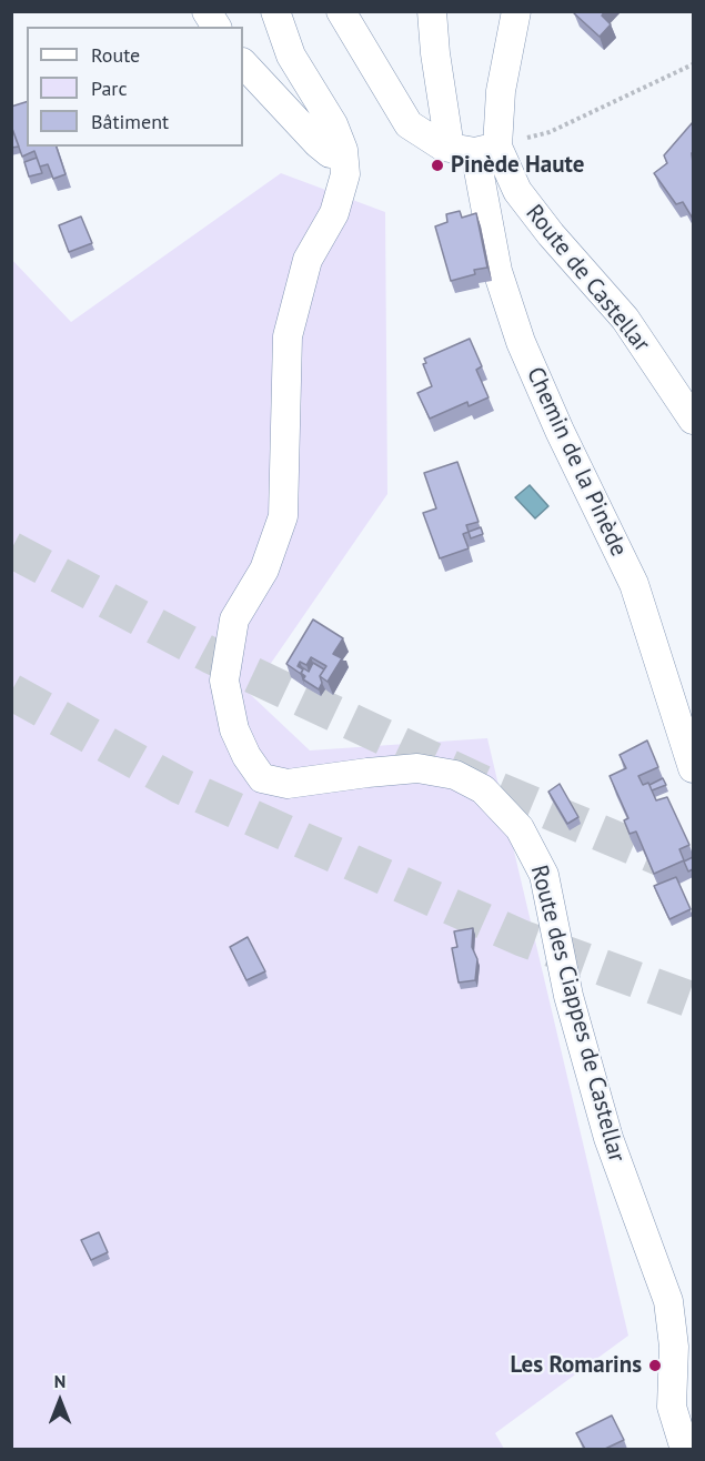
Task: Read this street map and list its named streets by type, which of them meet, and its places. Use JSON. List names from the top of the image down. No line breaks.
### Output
{"streets":{"street":["Route de Castellar","Chemin de la Pinède","Route des Ciappes de Castellar"]},"crossings":[["Route de Castellar","Chemin de la Pinède"]],"places":["Pinède Haute","Les Romarins"],"legend":["Route","Parc","Bâtiment"],"north":"top"}
